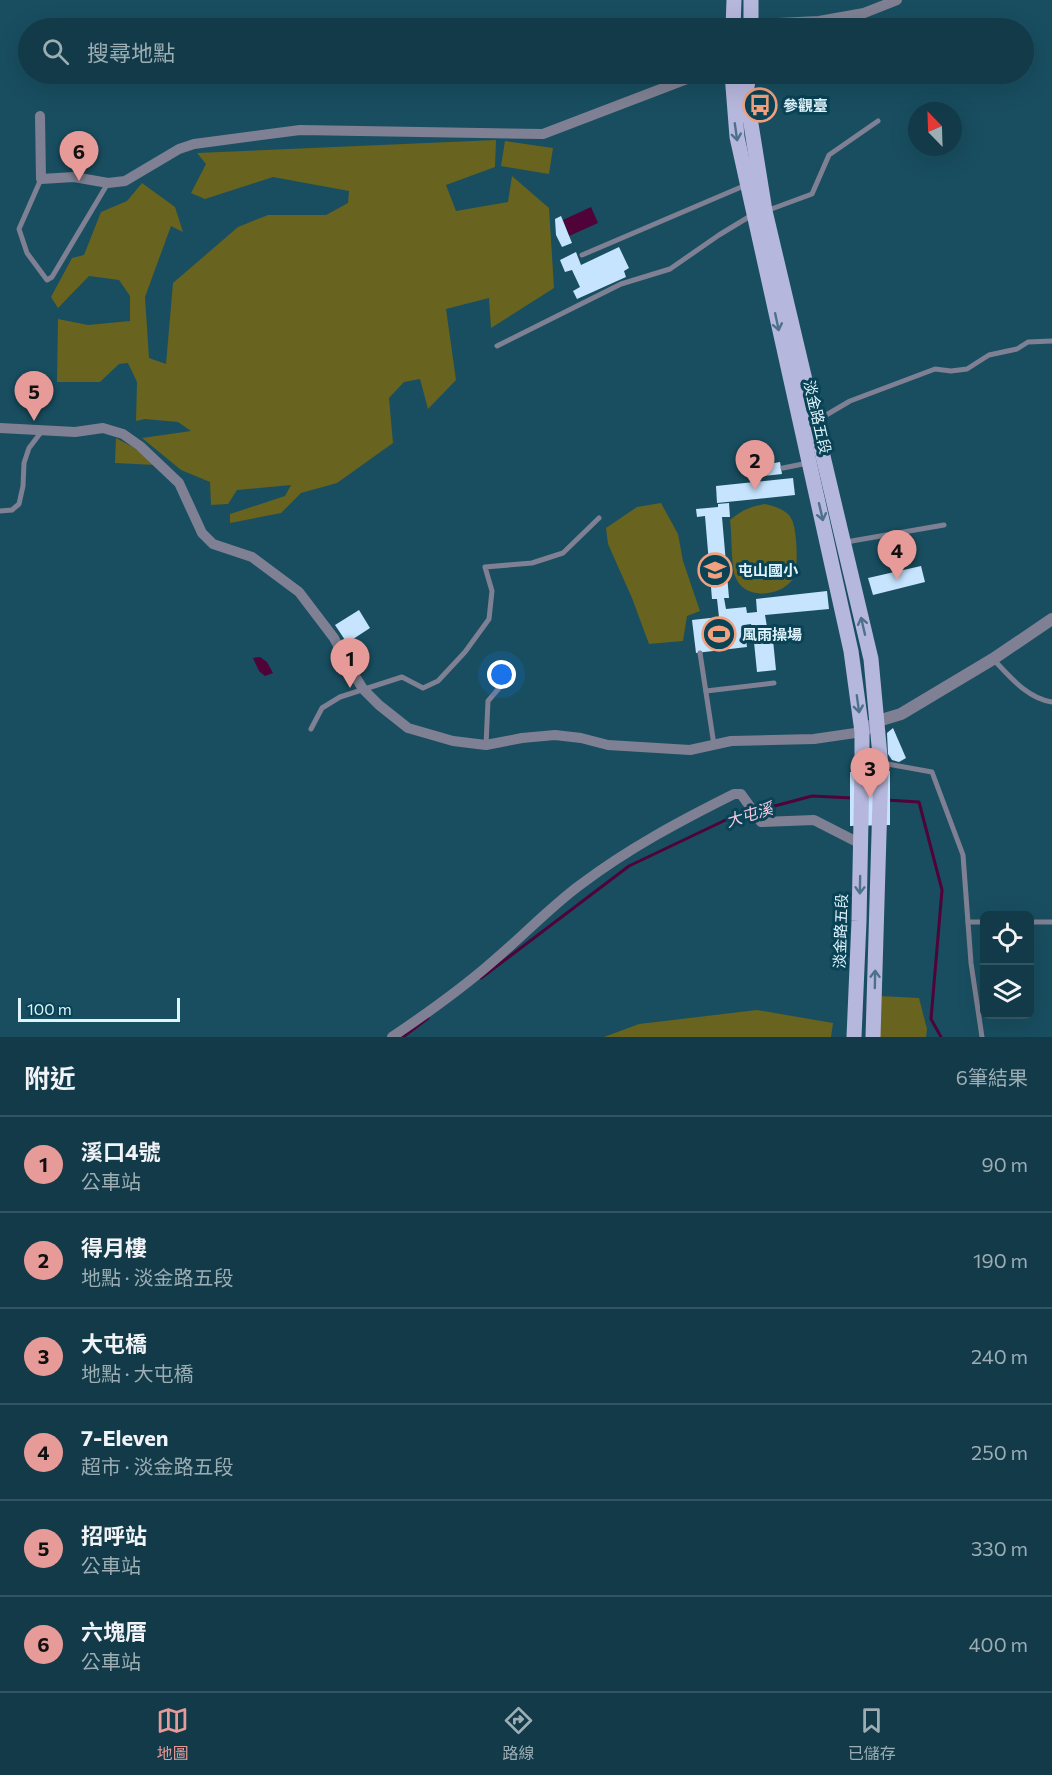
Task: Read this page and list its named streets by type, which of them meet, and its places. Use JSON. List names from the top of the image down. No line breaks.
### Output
{"streets":{"main road":["淡金路五段"]},"water":["大屯溪"],"places":{"bus stop":["參觀臺"],"school or university":["屯山國小"],"sports":["風雨操場"]},"scale_bar":"100 m","north":"top left","page":{"search":"搜尋地點","pins":["6","5","2","4","1","3"],"scale":"100 m","heading":["附近","6筆結果"],"list":[{"mark":"1","name":"溪口4號","note":"公車站","value":"90 m"},{"mark":"2","name":"得月樓","note":"地點 · 淡金路五段","value":"190 m"},{"mark":"3","name":"大屯橋","note":"地點 · 大屯橋","value":"240 m"},{"mark":"4","name":"7-Eleven","note":"超市 · 淡金路五段","value":"250 m"},{"mark":"5","name":"招呼站","note":"公車站","value":"330 m"},{"mark":"6","name":"六塊厝","note":"公車站","value":"400 m"}],"nav":["地圖","路線","已儲存"]}}
